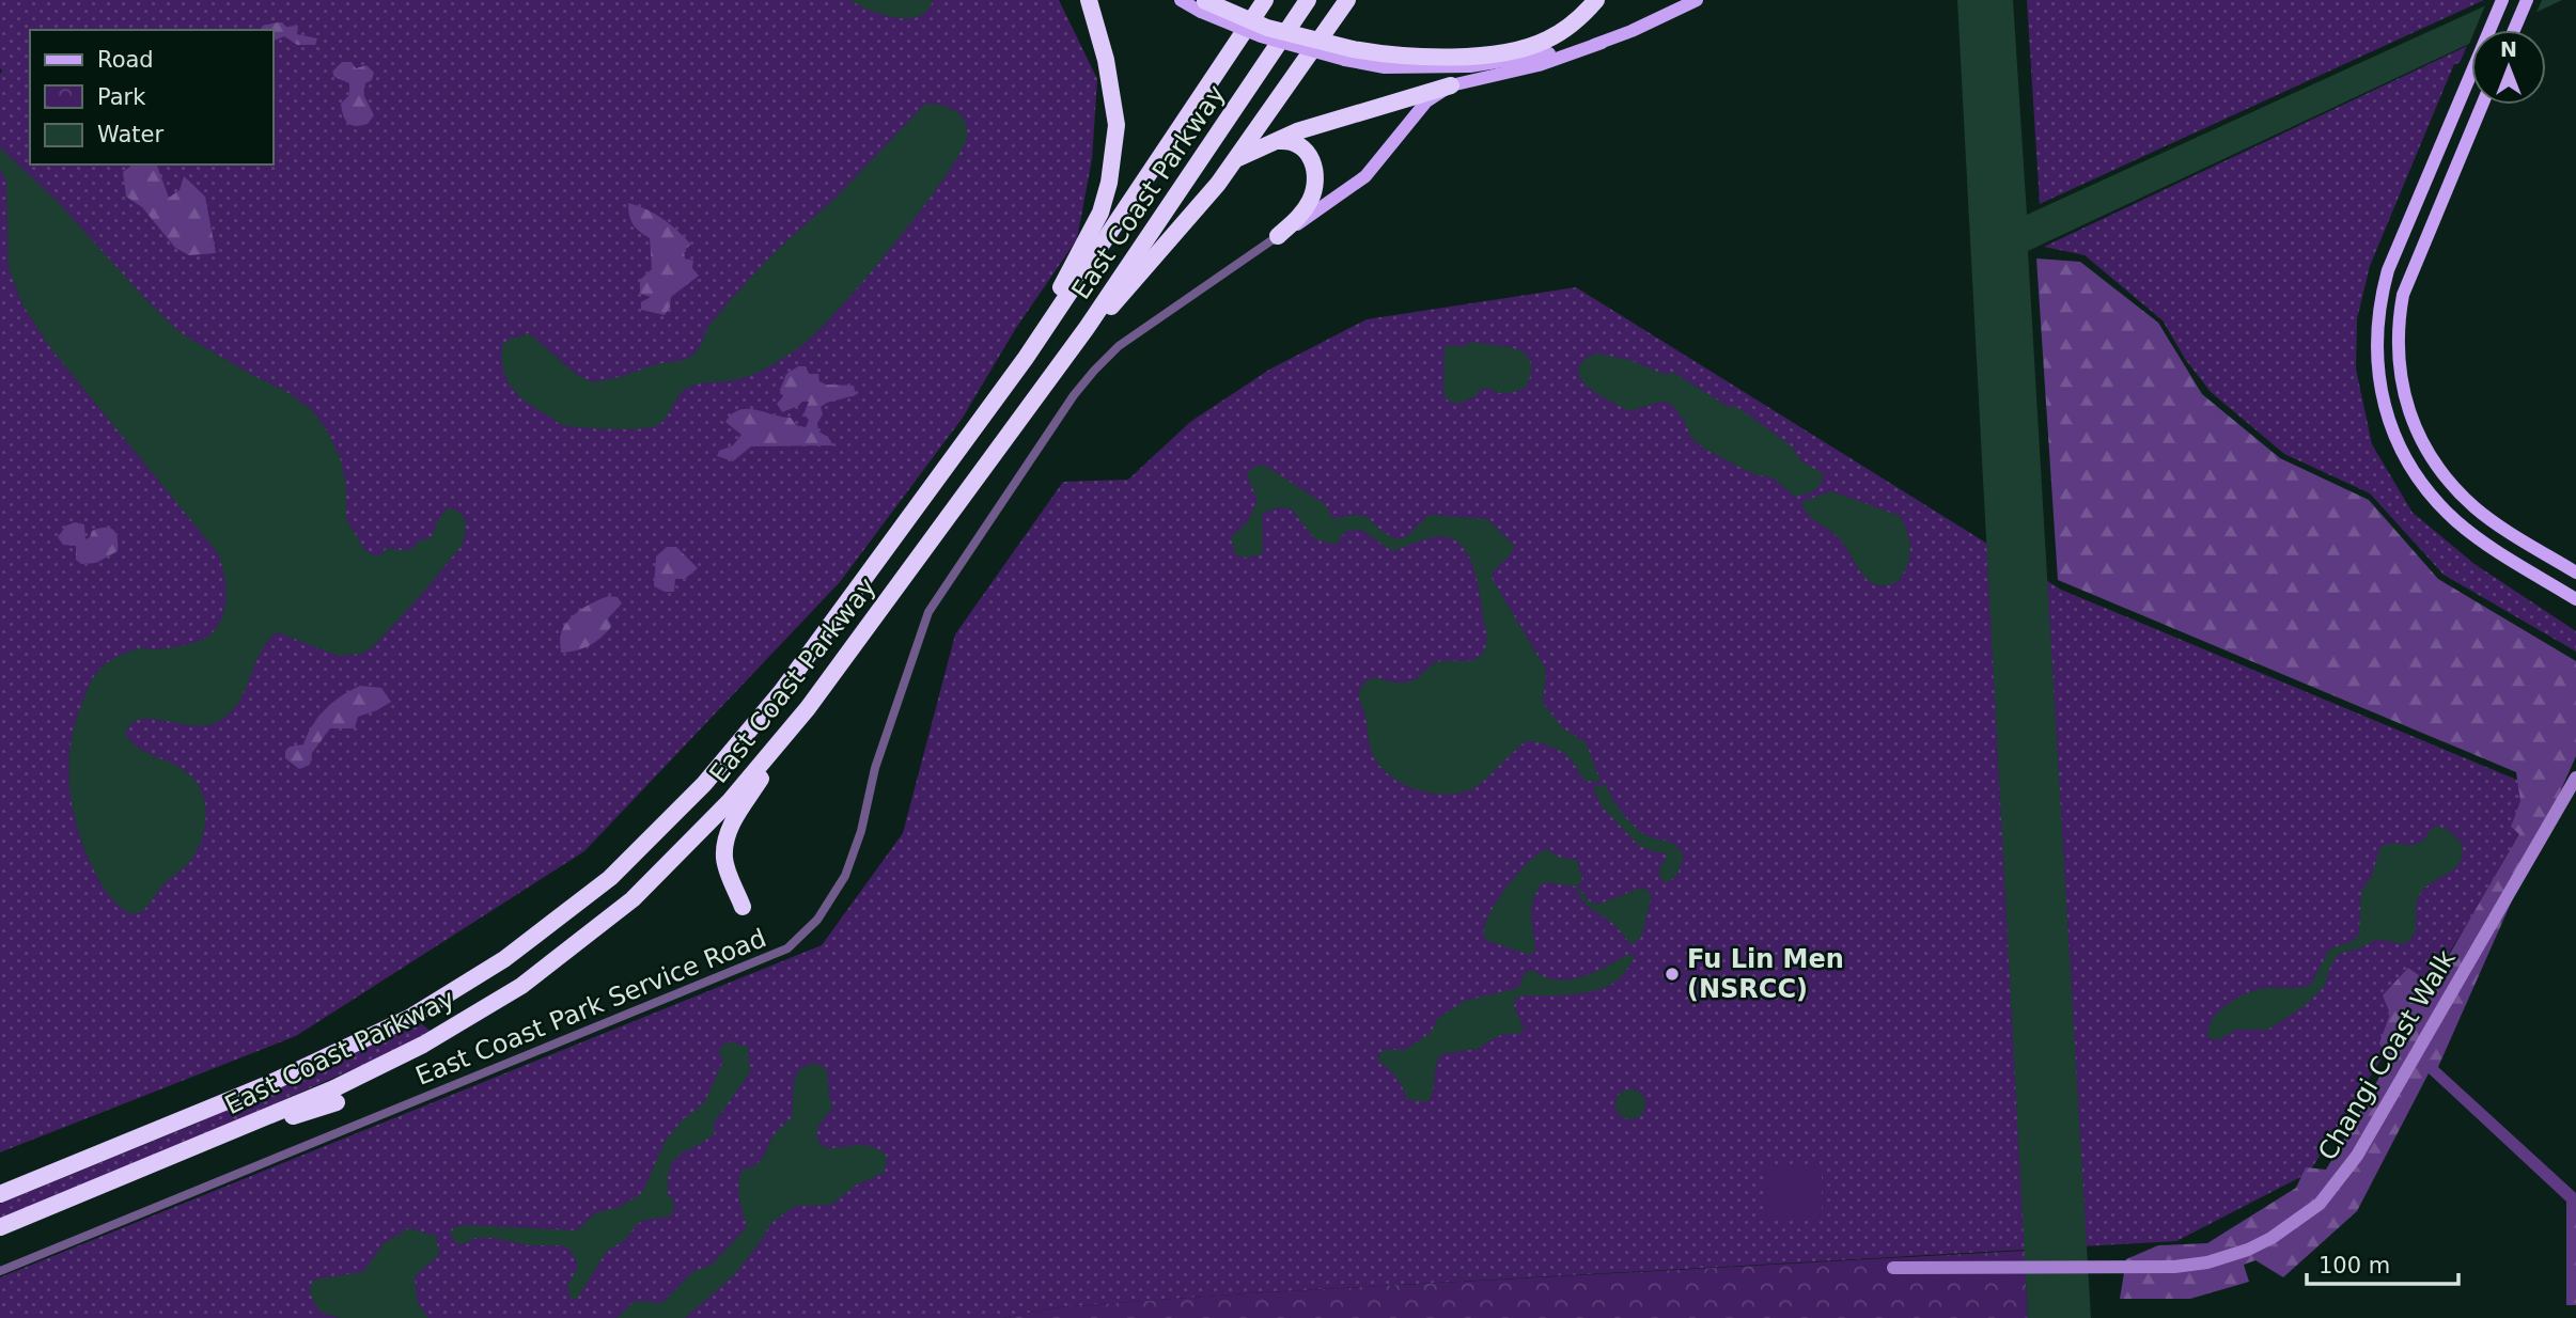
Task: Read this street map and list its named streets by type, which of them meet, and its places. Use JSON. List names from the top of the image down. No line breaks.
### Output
{"streets":{"highway":["East Coast Parkway"],"street":["East Coast Park Service Road","Changi Coast Walk"]},"places":["Fu Lin Men (NSRCC)"],"legend":["Road","Park","Water"],"scale_bar":"100 m","north":"top"}
